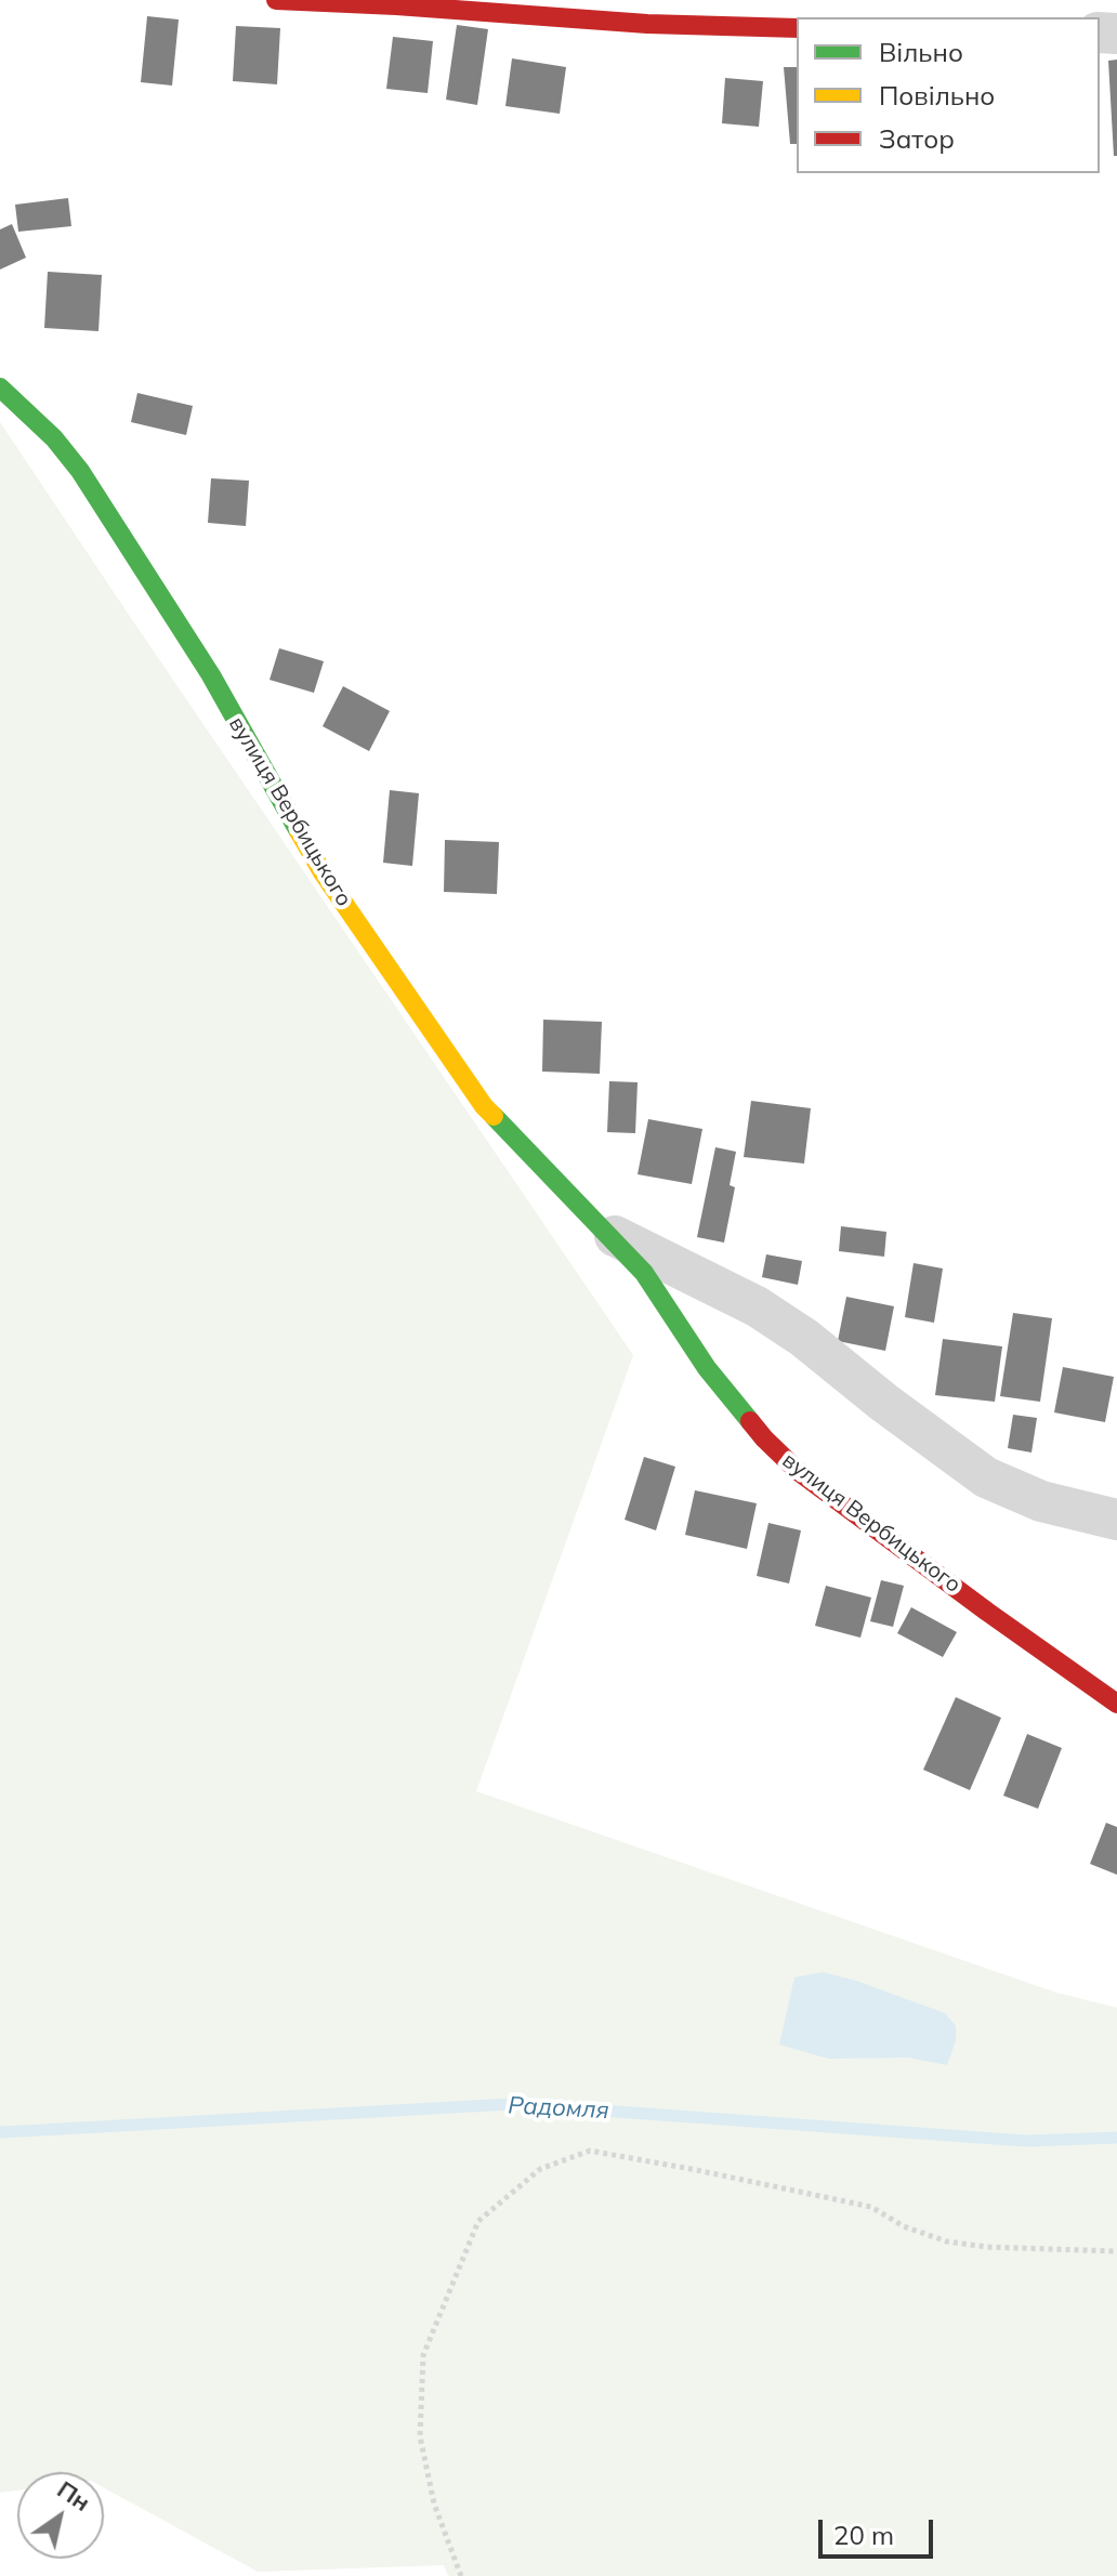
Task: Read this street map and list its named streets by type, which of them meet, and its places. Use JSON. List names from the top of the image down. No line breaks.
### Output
{"streets":{"street":["вулиця Вербицького"]},"water":["Радомля"],"legend":["Вільно","Повільно","Затор"],"scale_bar":"20 m","north":"top right"}
